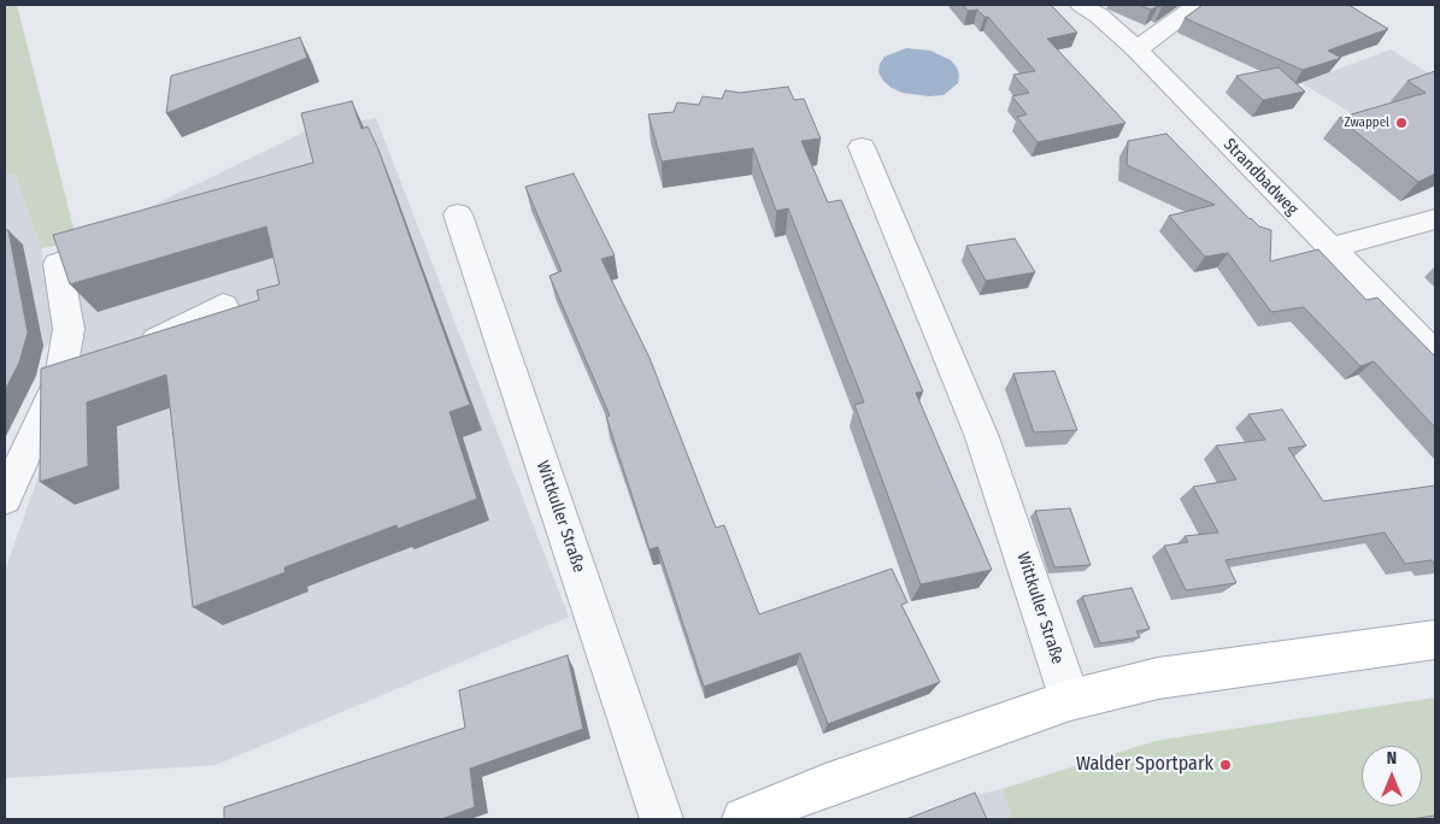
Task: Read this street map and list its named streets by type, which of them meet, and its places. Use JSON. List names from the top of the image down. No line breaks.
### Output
{"streets":{"street":["Strandbadweg","Wittkuller Straße"]},"places":["Zwappel","Walder Sportpark"],"north":"top"}
